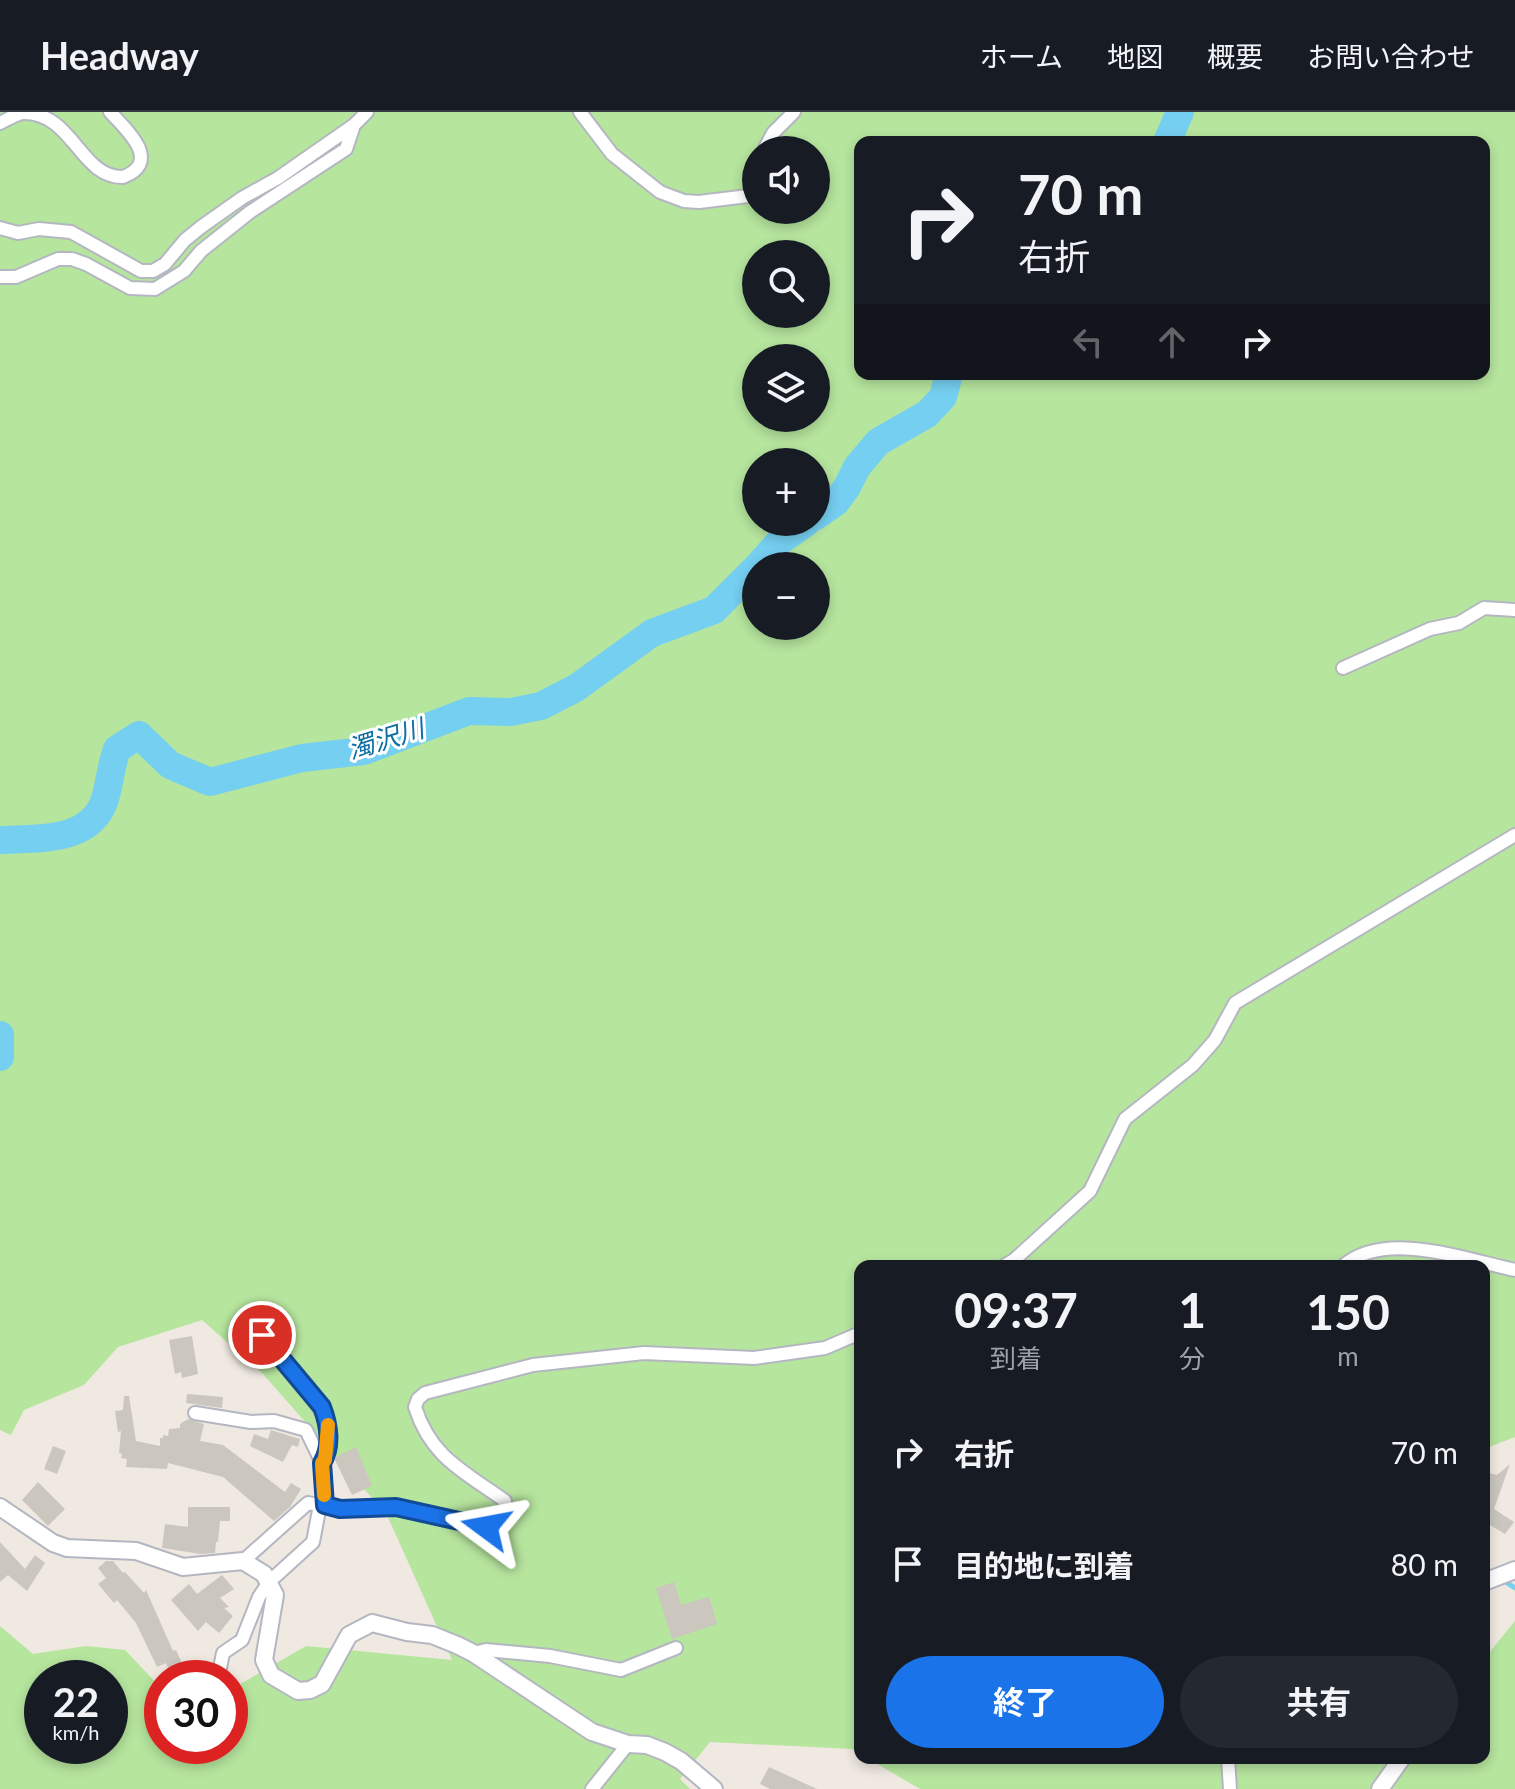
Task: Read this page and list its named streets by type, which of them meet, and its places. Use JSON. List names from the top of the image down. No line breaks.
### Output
{"water":["濁沢川"],"page":{"header":"Headway","nav":["ホーム","地図","概要","お問い合わせ"],"map_buttons":["+","−"],"turn":["70 m","右折"],"eta":["09:37","到着","1","分","150","m"],"list":[{"name":"右折","value":"70 m"},{"name":"目的地に到着","value":"80 m"}],"buttons":["終了","共有"],"speed":"22 km/h","limit":"30"}}
